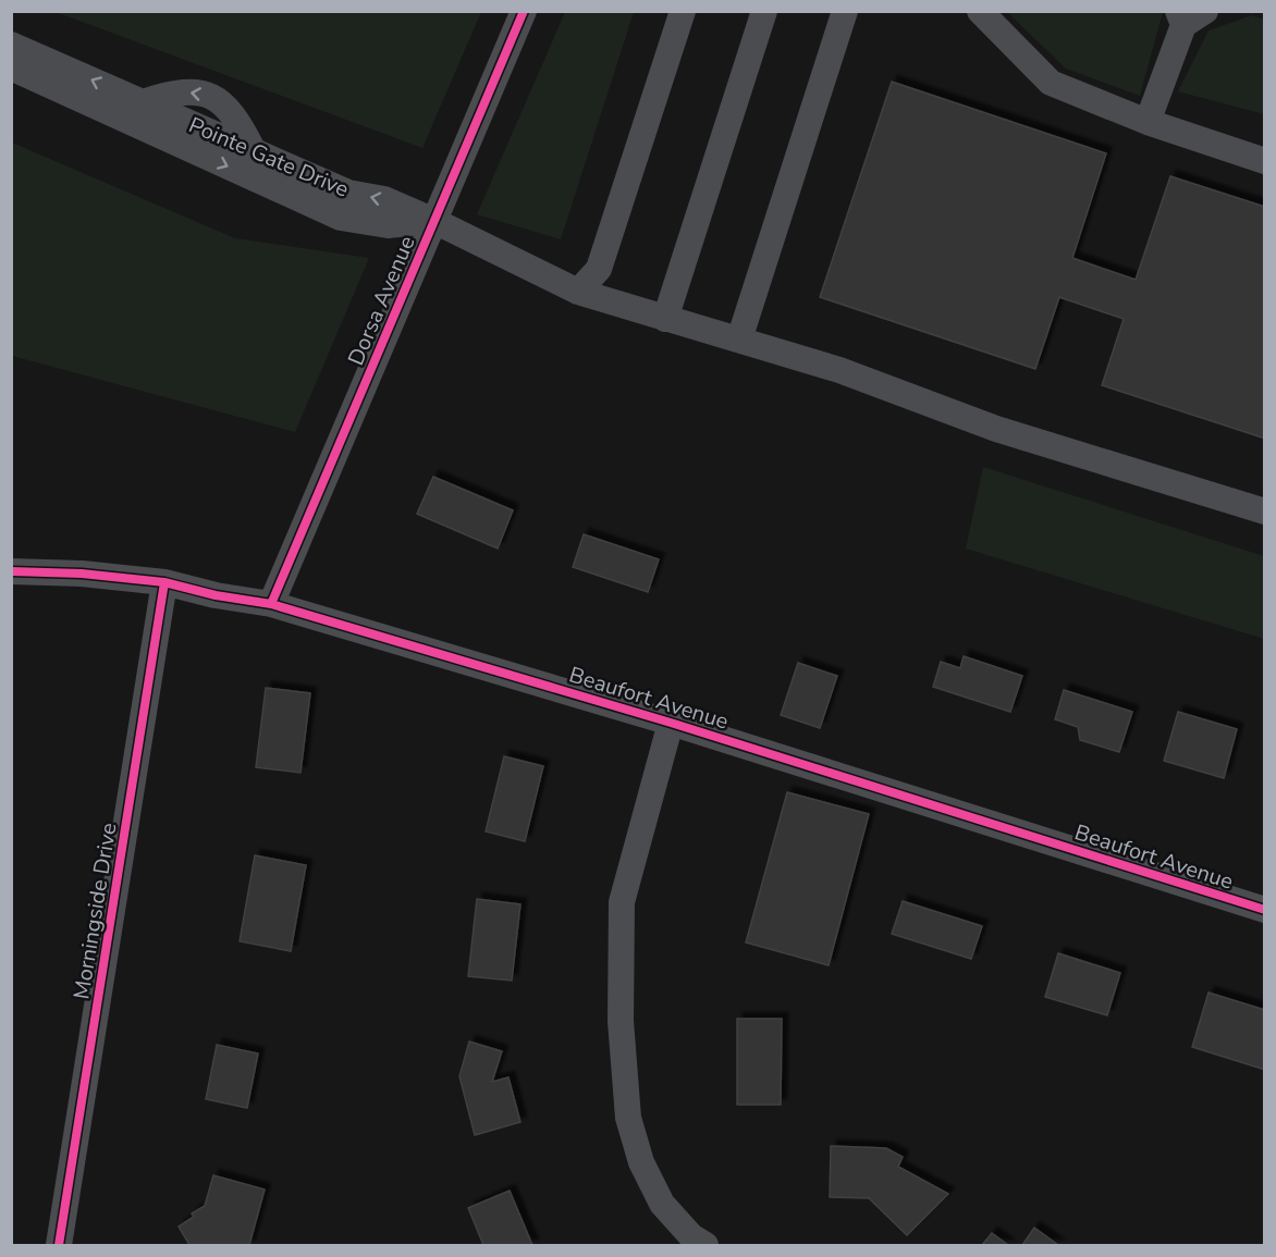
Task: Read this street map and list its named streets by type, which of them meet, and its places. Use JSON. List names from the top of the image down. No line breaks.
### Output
{"streets":{"street":["Pointe Gate Drive","Dorsa Avenue","Beaufort Avenue","Morningside Drive"]},"crossings":[["Pointe Gate Drive","Dorsa Avenue"],["Dorsa Avenue","Beaufort Avenue"],["Beaufort Avenue","Morningside Drive"]]}
